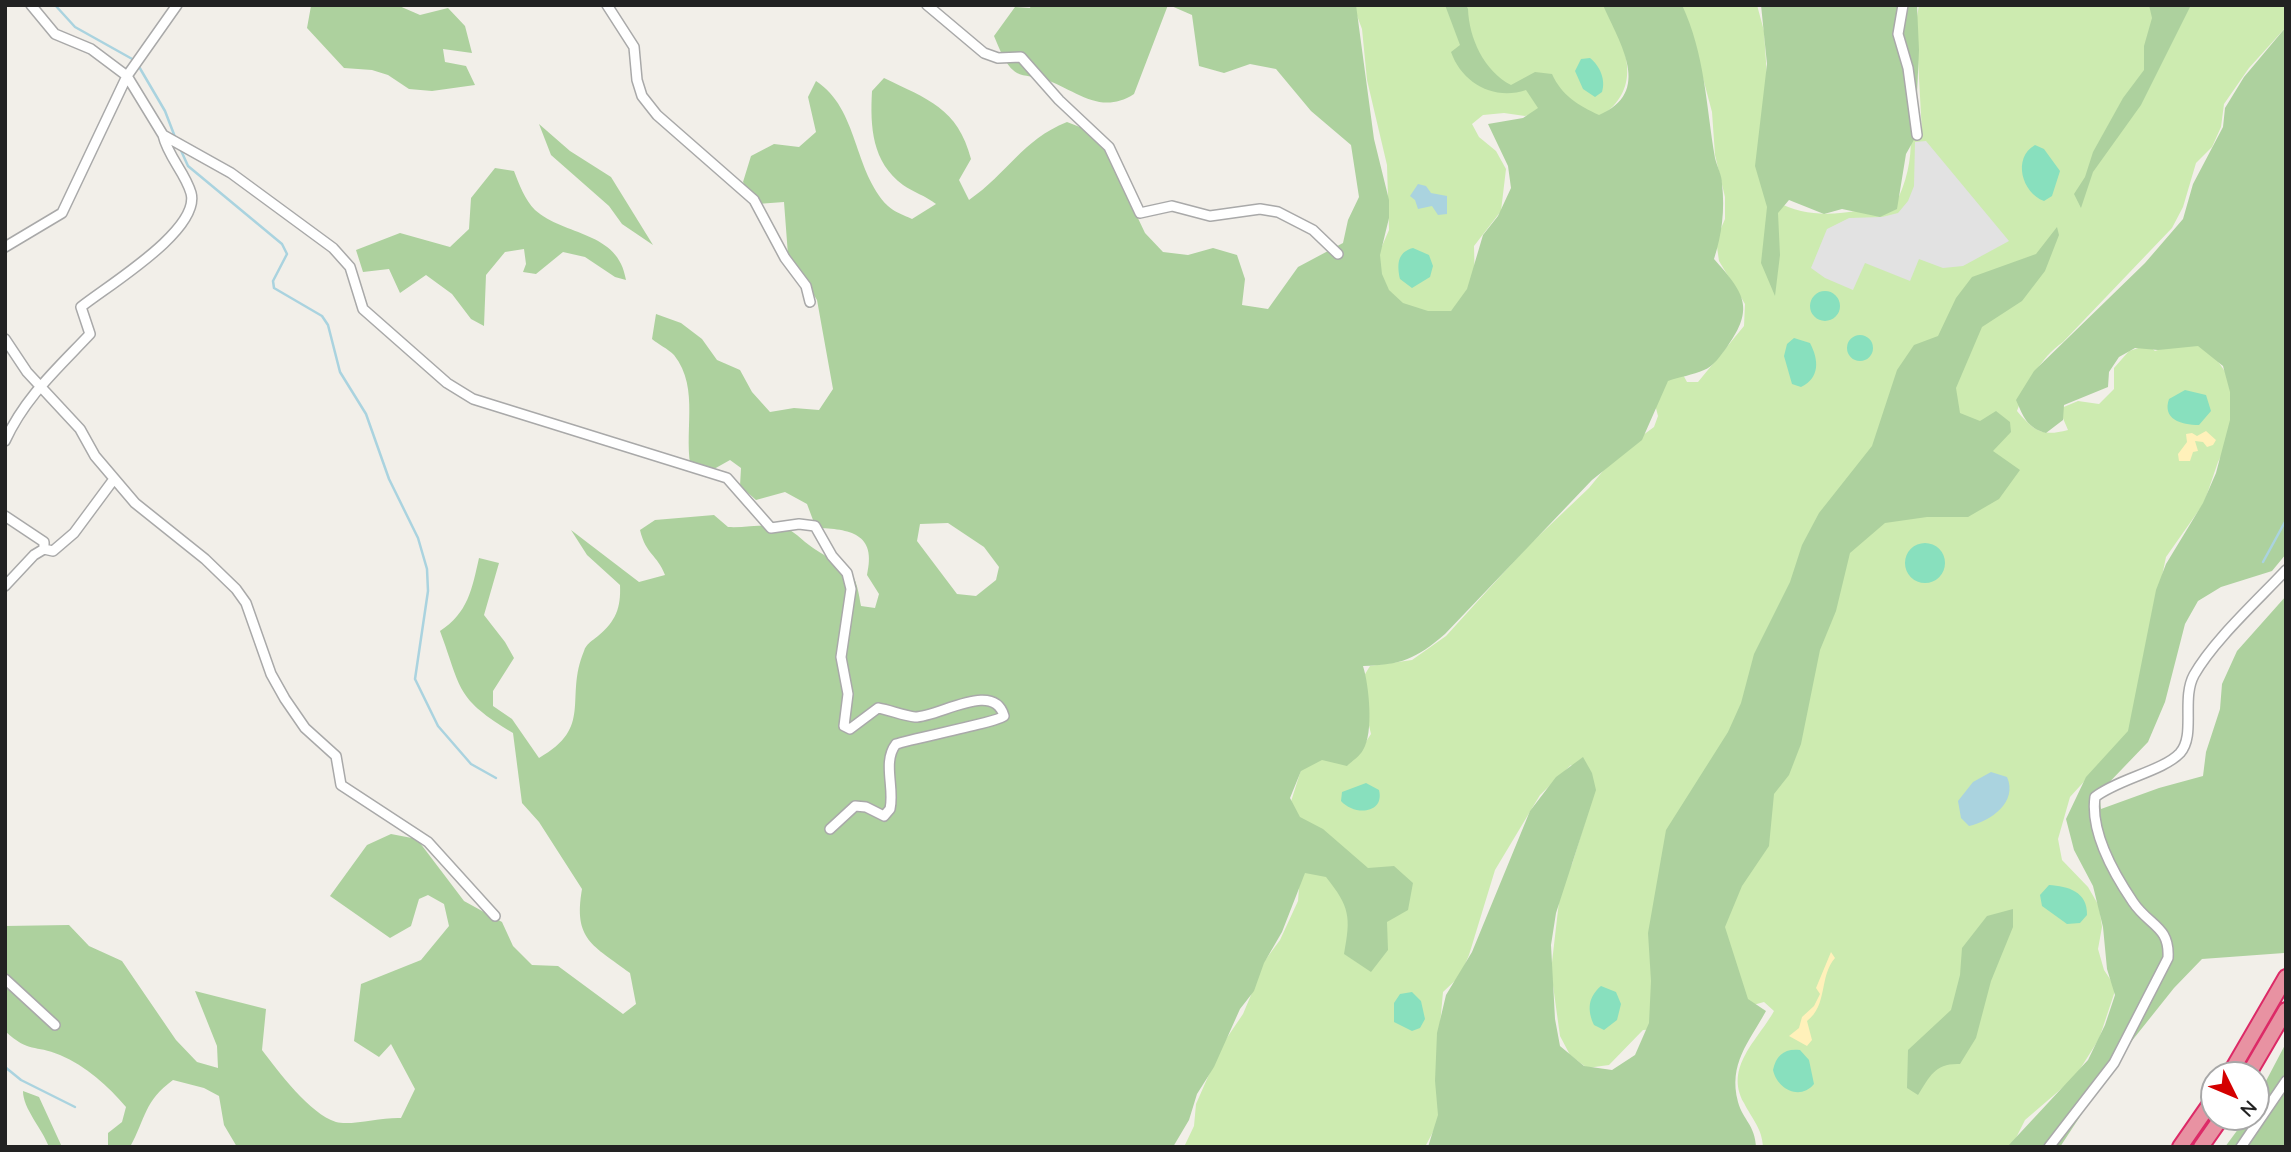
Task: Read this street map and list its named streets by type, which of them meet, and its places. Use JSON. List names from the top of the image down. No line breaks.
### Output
{"north":"bottom right"}
